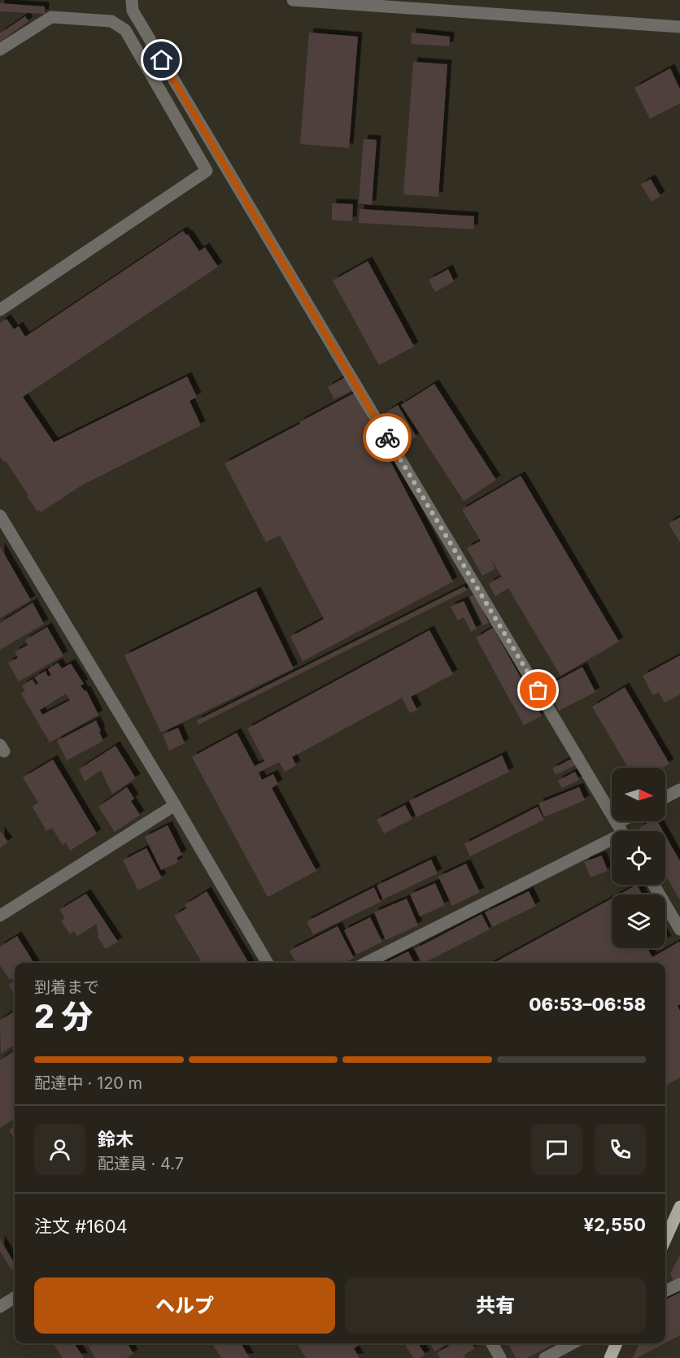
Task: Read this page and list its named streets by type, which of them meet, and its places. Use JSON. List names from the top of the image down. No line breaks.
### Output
{"north":"right","page":{"heading":["2 分","到着まで","06:53–06:58"],"panel":["鈴木","配達員 · 4.7","注文 #1604","¥2,550"],"bar":"配達中 · 120 m","buttons":["ヘルプ","共有"]}}
